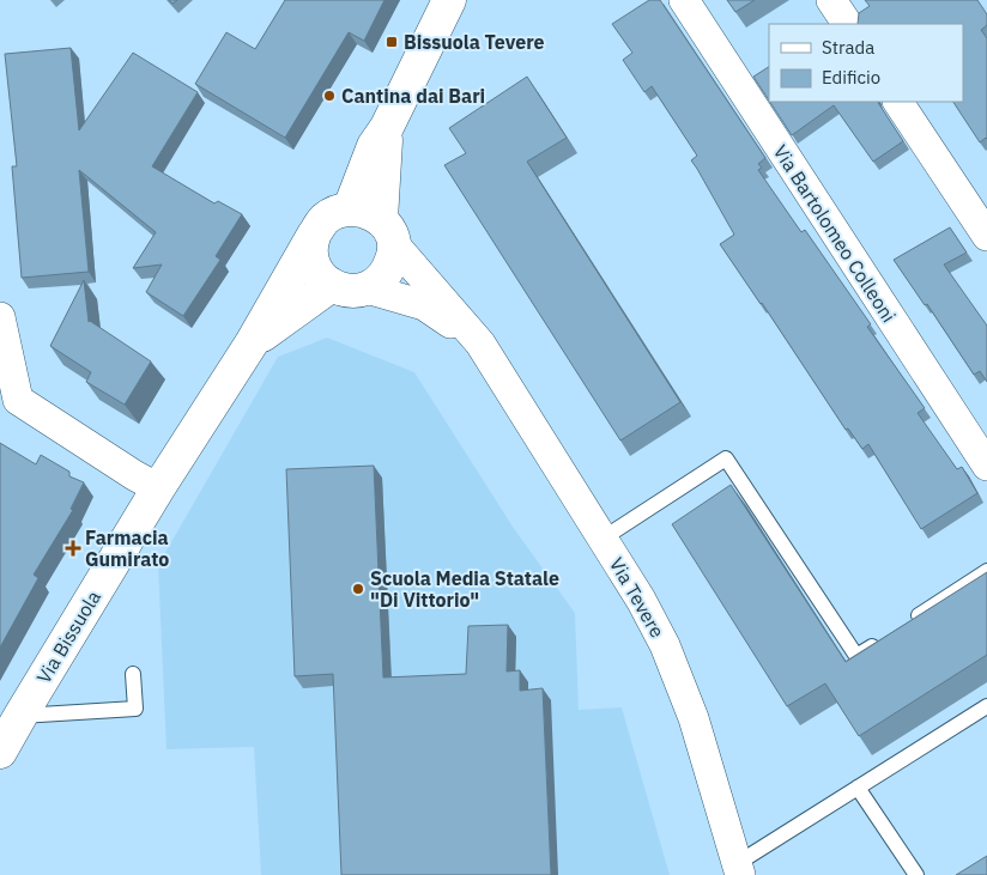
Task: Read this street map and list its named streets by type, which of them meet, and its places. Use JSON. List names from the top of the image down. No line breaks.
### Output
{"streets":{"street":["Via Bartolomeo Colleoni","Via Tevere","Via Bissuola"]},"crossings":[["Via Tevere","Via Bissuola"]],"places":{"transit":["Bissuola Tevere"],"other":["Cantina dai Bari","Scuola Media Statale \"Di Vittorio\""],"health":["Farmacia Gumirato"]},"legend":["Strada","Edificio"]}
